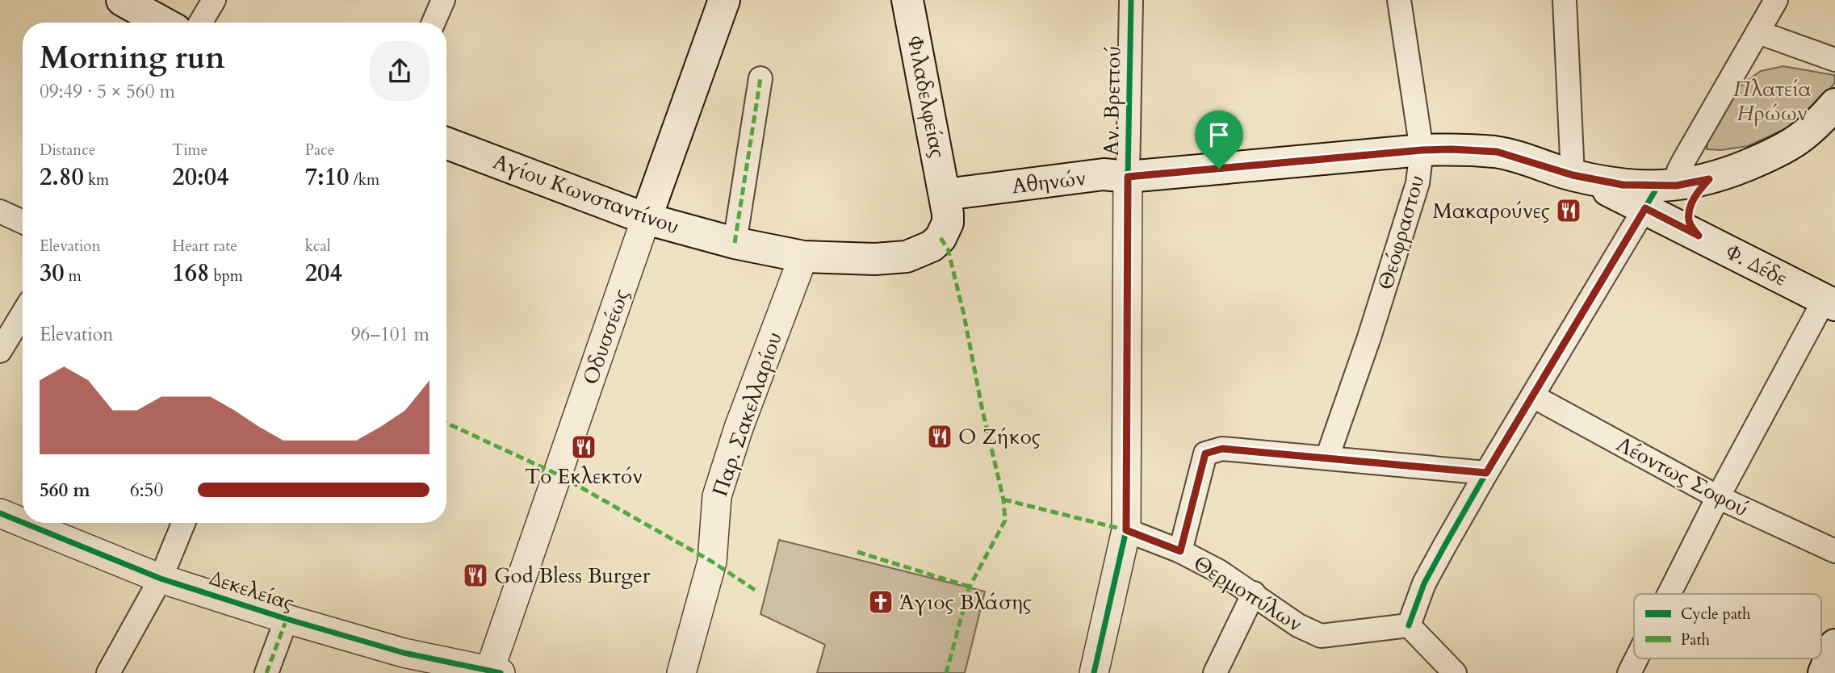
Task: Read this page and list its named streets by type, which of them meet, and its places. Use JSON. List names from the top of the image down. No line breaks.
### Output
{"streets":{"main road":["Φιλαδελφείας","Αθηνών","Αγίου Κωνσταντίνου","Φ. Δέδε","Οδυσσέως"],"street":["Αν. Βρεττού","Θεόφραστου","Παρ. Σακελλαρίου","Λέοντως Σοφού","Δεκελείας","Θερμοπύλων"]},"crossings":[["Φιλαδελφείας","Αθηνών"],["Φιλαδελφείας","Αγίου Κωνσταντίνου"],["Αν. Βρεττού","Αθηνών"],["Αν. Βρεττού","Θερμοπύλων"],["Αθηνών","Αγίου Κωνσταντίνου"],["Αθηνών","Θεόφραστου"],["Αγίου Κωνσταντίνου","Οδυσσέως"],["Αγίου Κωνσταντίνου","Παρ. Σακελλαρίου"],["Οδυσσέως","Δεκελείας"]],"parks":["Πλατεία Ηρώων"],"places":{"restaurant":["Μακαρούνες","Ο Ζήκος","Το Εκλεκτόν","God Bless Burger"],"church":["Άγιος Βλάσης"]},"legend":["Cycle path","Path"],"page":{"heading":["Morning run","09:49 · 5 × 560 m"],"stats":[["Distance","2.80 km"],["Time","20:04"],["Pace","7:10 /km"],["Elevation","30 m"],["Heart rate","168 bpm"],["kcal","204"]],"chart":["Elevation","96–101 m"],"list":[{"name":"560 m","note":"6:50"}]}}
